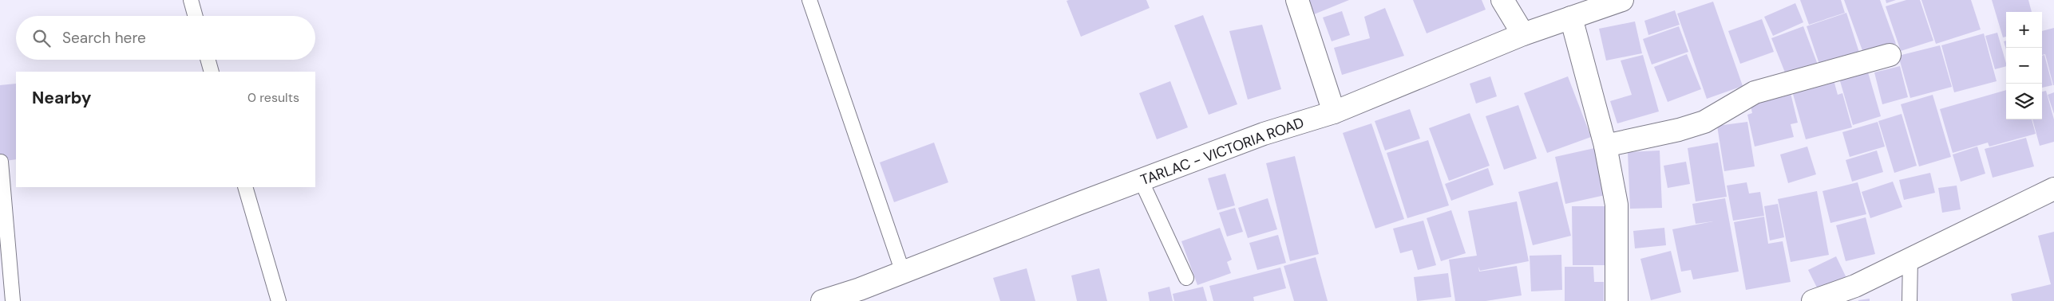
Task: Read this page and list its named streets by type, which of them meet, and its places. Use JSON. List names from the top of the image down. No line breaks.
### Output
{"streets":{"street":["TARLAC - VICTORIA ROAD"]},"page":{"map_buttons":["+","−"],"search":"Search here","heading":["Nearby","0 results"]}}
